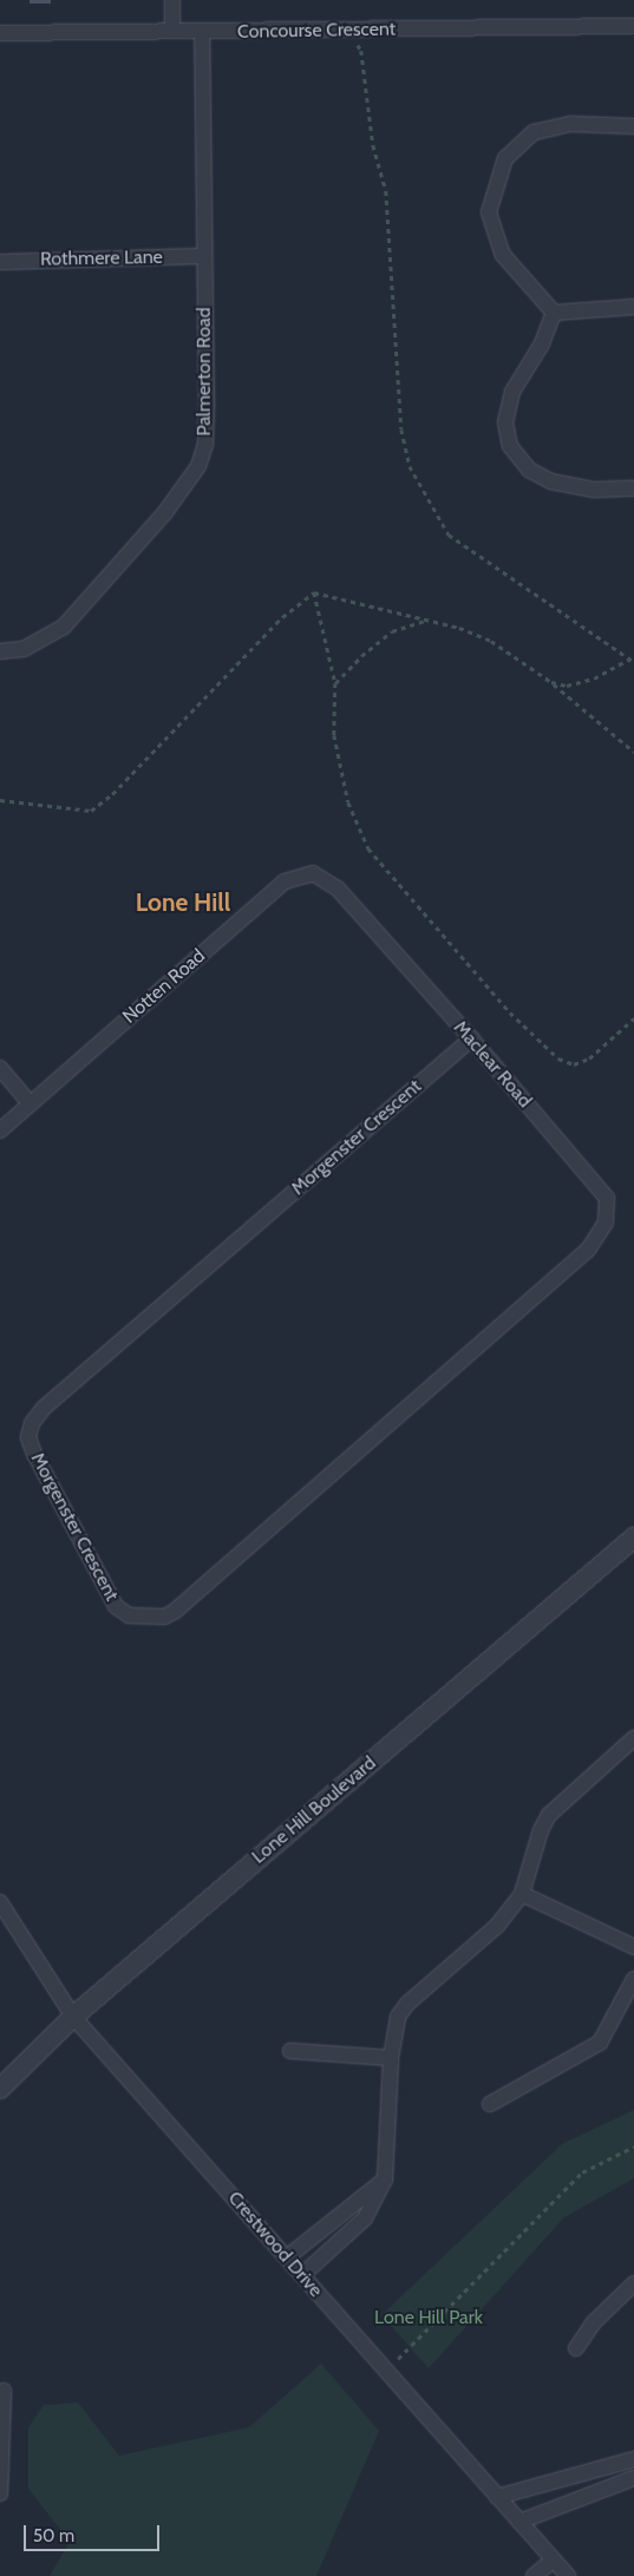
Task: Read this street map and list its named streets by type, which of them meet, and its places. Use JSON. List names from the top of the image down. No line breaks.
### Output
{"streets":{"street":["Concourse Crescent","Rothmere Lane","Palmerton Road","Notten Road","Maclear Road","Morgenster Crescent","Lone Hill Boulevard","Crestwood Drive"]},"crossings":[["Concourse Crescent","Palmerton Road"],["Rothmere Lane","Palmerton Road"],["Notten Road","Maclear Road"],["Maclear Road","Morgenster Crescent"],["Lone Hill Boulevard","Crestwood Drive"]],"districts":["Lone Hill"],"parks":["Lone Hill Park"],"scale_bar":"50 m"}
